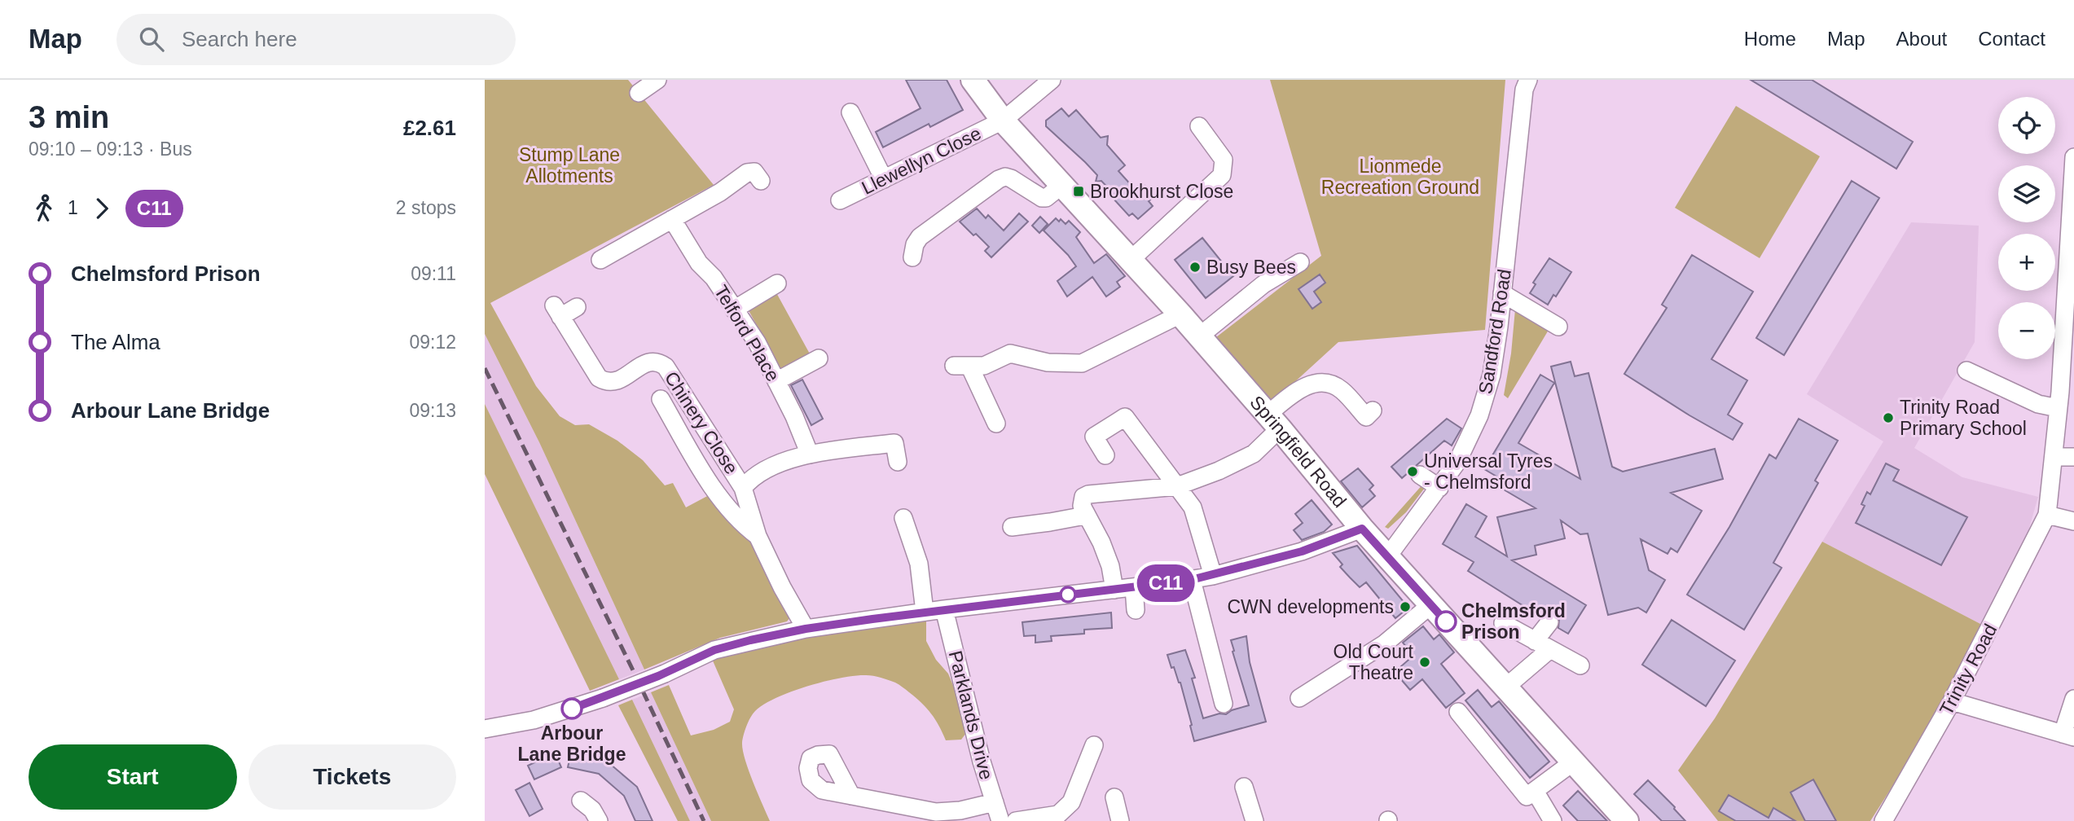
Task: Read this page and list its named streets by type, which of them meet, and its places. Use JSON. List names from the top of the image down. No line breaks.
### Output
{"streets":{"main road":["Springfield Road"],"street":["Llewellyn Close","Sandford Road","Telford Place","Chinery Close","Trinity Road","Parklands Drive"]},"crossings":[["Llewellyn Close","Springfield Road"],["Sandford Road","Springfield Road"]],"parks":["Stump Lane Allotments","Lionmede Recreation Ground"],"places":{"transit":["Brookhurst Close"],"other":["Busy Bees","Trinity Road Primary School","Universal Tyres - Chelmsford","CWN developments","Chelmsford Prison","Old Court Theatre","Arbour Lane Bridge"]},"lines":["bus line C11"],"page":{"header":"Map","search":"Search here","nav":["Home","Map","About","Contact"],"heading":["3 min","09:10 – 09:13 · Bus","£2.61"],"on_map":"C11","map_buttons":["+","−"],"legs":["1","C11","2 stops"],"list":[{"name":"Chelmsford Prison","value":"09:11"},{"name":"The Alma","value":"09:12"},{"name":"Arbour Lane Bridge","value":"09:13"}],"buttons":["Start","Tickets"]}}
